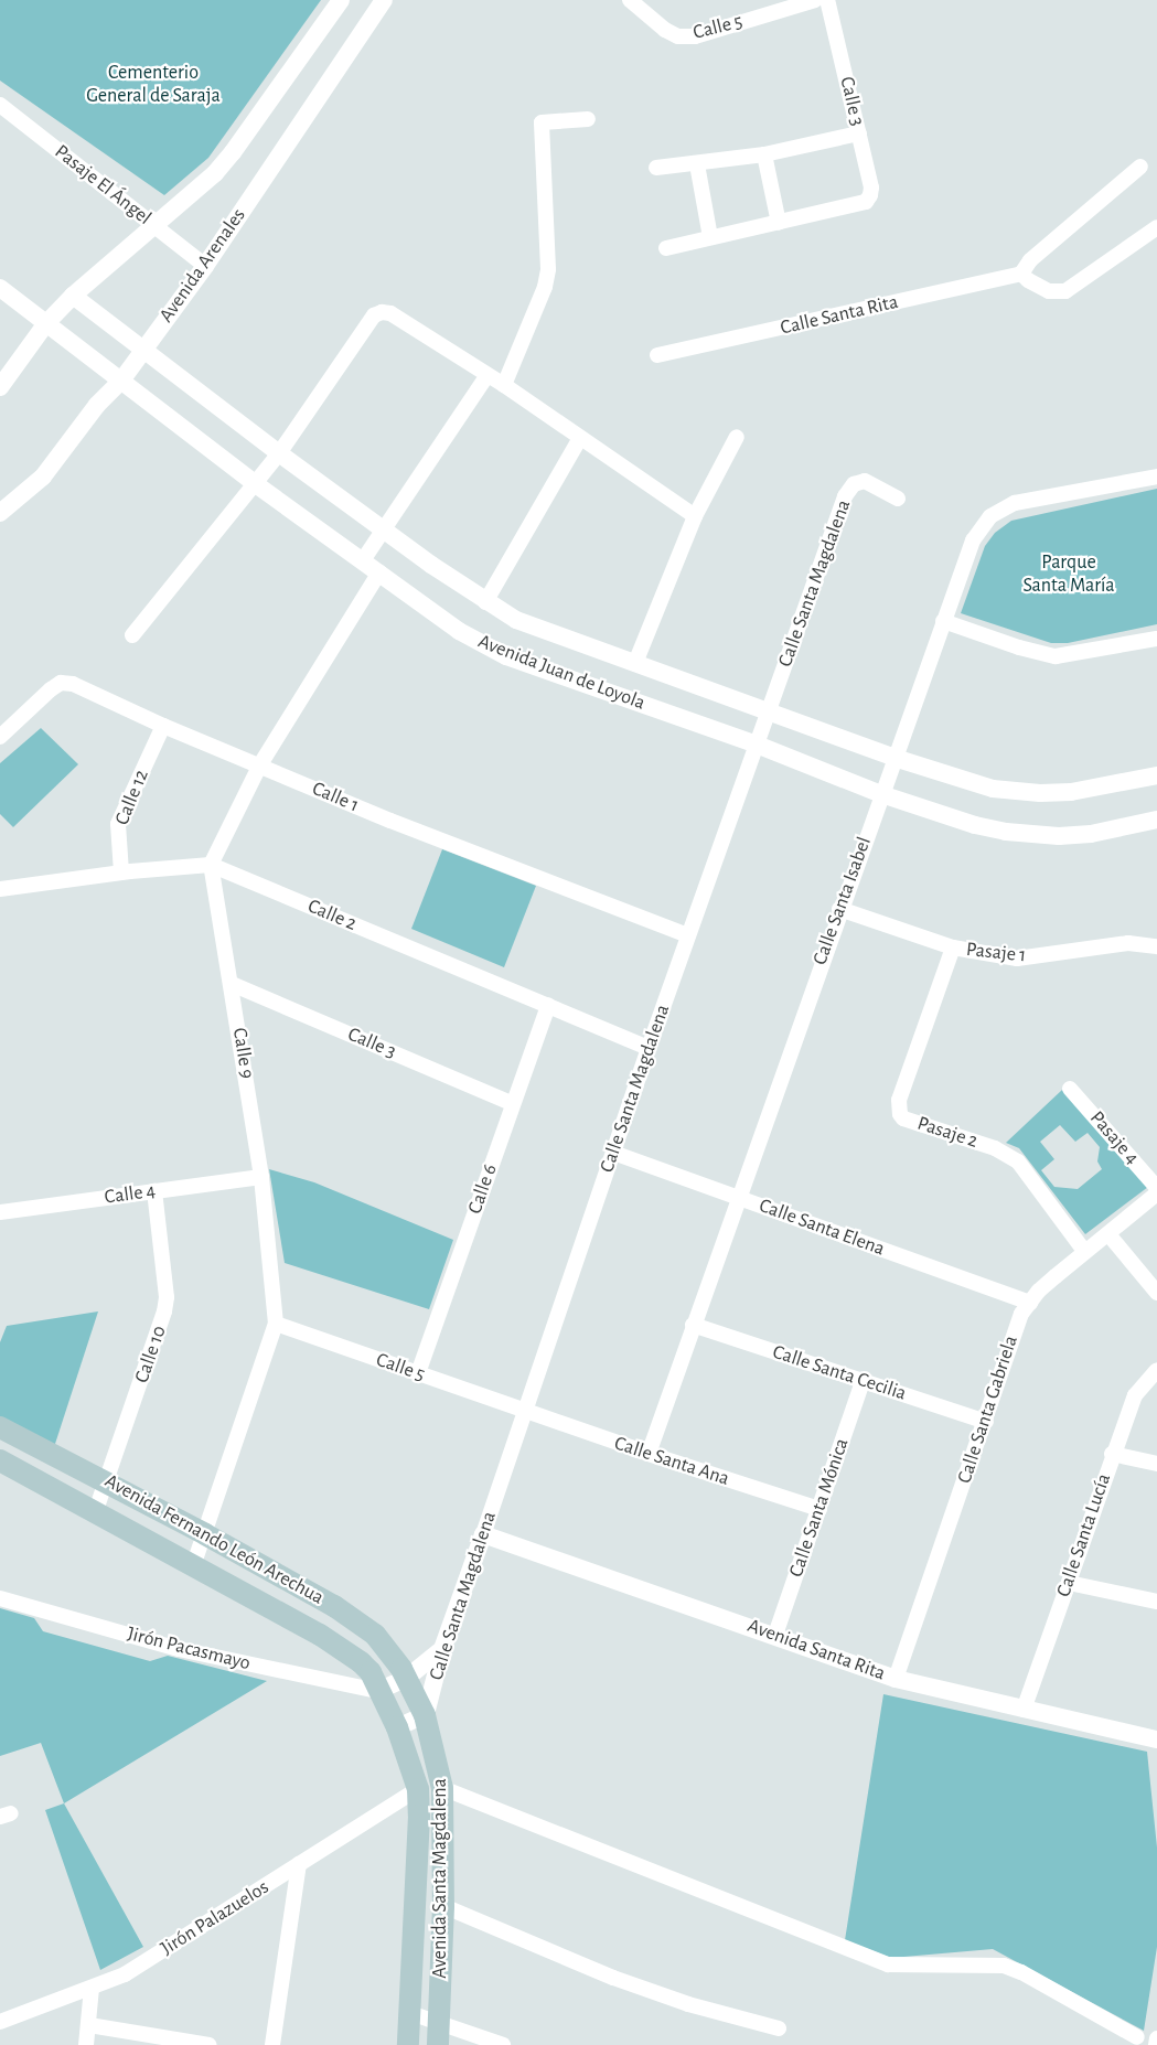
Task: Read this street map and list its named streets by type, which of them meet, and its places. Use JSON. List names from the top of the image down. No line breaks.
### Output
{"streets":{"main road":["Avenida Fernando León Arechua","Avenida Santa Magdalena"],"street":["Calle 5","Calle 3","Pasaje El Ángel","Avenida Arenales","Calle Santa Rita","Calle Santa Magdalena","Avenida Juan de Loyola","Calle 12","Calle 1","Calle Santa Isabel","Calle 2","Pasaje 1","Calle 9","Pasaje 2","Pasaje 4","Calle 6","Calle 4","Calle Santa Elena","Calle 10","Calle Santa Cecilia","Calle Santa Gabriela","Calle Santa Ana","Calle Santa Mónica","Calle Santa Lucía","Jirón Pacasmayo","Avenida Santa Rita","Jirón Palazuelos"]},"crossings":[["Calle 5","Calle Santa Magdalena"],["Calle 5","Calle 9"],["Calle 5","Calle 6"],["Calle 5","Calle Santa Ana"],["Calle 3","Calle 9"],["Calle 3","Calle 6"],["Pasaje El Ángel","Avenida Arenales"],["Avenida Arenales","Avenida Juan de Loyola"],["Calle Santa Magdalena","Avenida Juan de Loyola"],["Calle Santa Magdalena","Calle 1"],["Calle Santa Magdalena","Calle 2"],["Calle Santa Magdalena","Calle Santa Elena"],["Calle Santa Magdalena","Calle Santa Ana"],["Calle Santa Magdalena","Avenida Santa Rita"],["Calle Santa Magdalena","Avenida Santa Magdalena"],["Avenida Juan de Loyola","Calle Santa Isabel"],["Calle 12","Calle 1"],["Calle 12","Calle 2"],["Calle Santa Isabel","Pasaje 1"],["Calle Santa Isabel","Calle Santa Elena"],["Calle Santa Isabel","Calle Santa Cecilia"],["Calle Santa Isabel","Calle Santa Ana"],["Calle 2","Calle 9"],["Calle 2","Calle 6"],["Pasaje 1","Pasaje 2"],["Calle 9","Calle 4"],["Calle 9","Avenida Fernando León Arechua"],["Pasaje 2","Calle Santa Gabriela"],["Calle 4","Calle 10"],["Calle Santa Elena","Calle Santa Gabriela"],["Calle 10","Avenida Fernando León Arechua"],["Calle Santa Cecilia","Calle Santa Gabriela"],["Calle Santa Cecilia","Calle Santa Mónica"],["Calle Santa Gabriela","Avenida Santa Rita"],["Calle Santa Ana","Calle Santa Mónica"],["Calle Santa Mónica","Avenida Santa Rita"],["Calle Santa Lucía","Avenida Santa Rita"],["Avenida Fernando León Arechua","Jirón Pacasmayo"],["Avenida Fernando León Arechua","Avenida Santa Magdalena"],["Jirón Pacasmayo","Avenida Santa Magdalena"],["Avenida Santa Magdalena","Jirón Palazuelos"]],"parks":["Cementerio General de Saraja","Parque Santa María"]}
